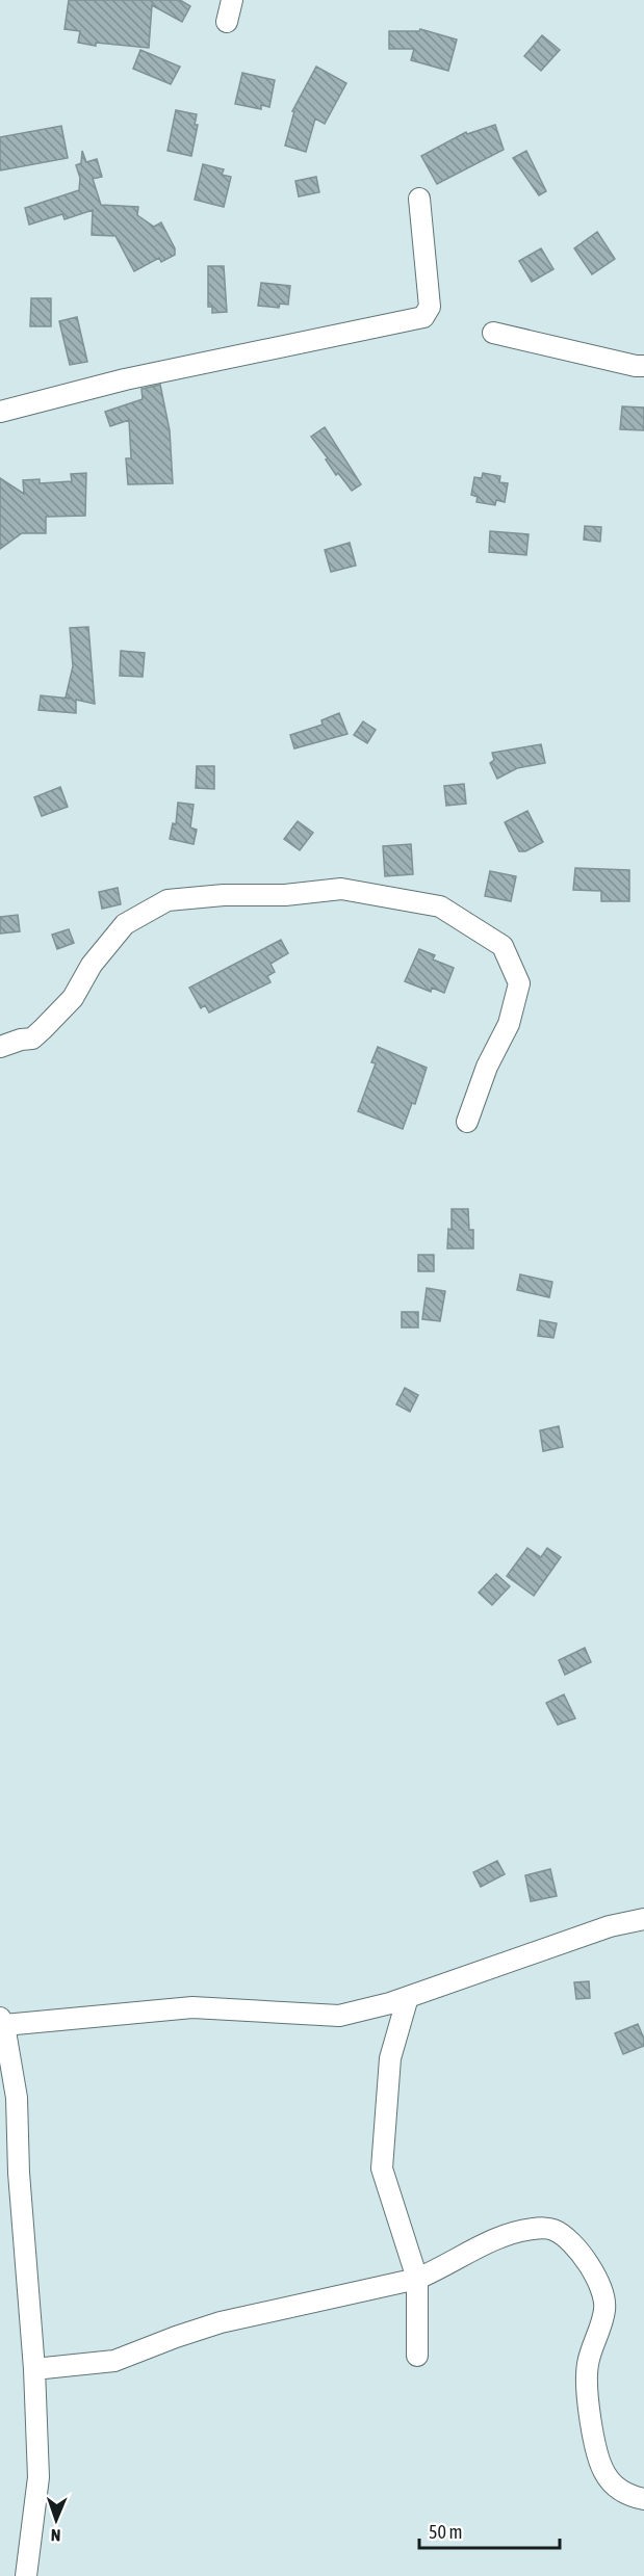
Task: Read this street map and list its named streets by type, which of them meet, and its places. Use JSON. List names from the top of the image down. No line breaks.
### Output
{"scale_bar":"50 m","north":"bottom"}
